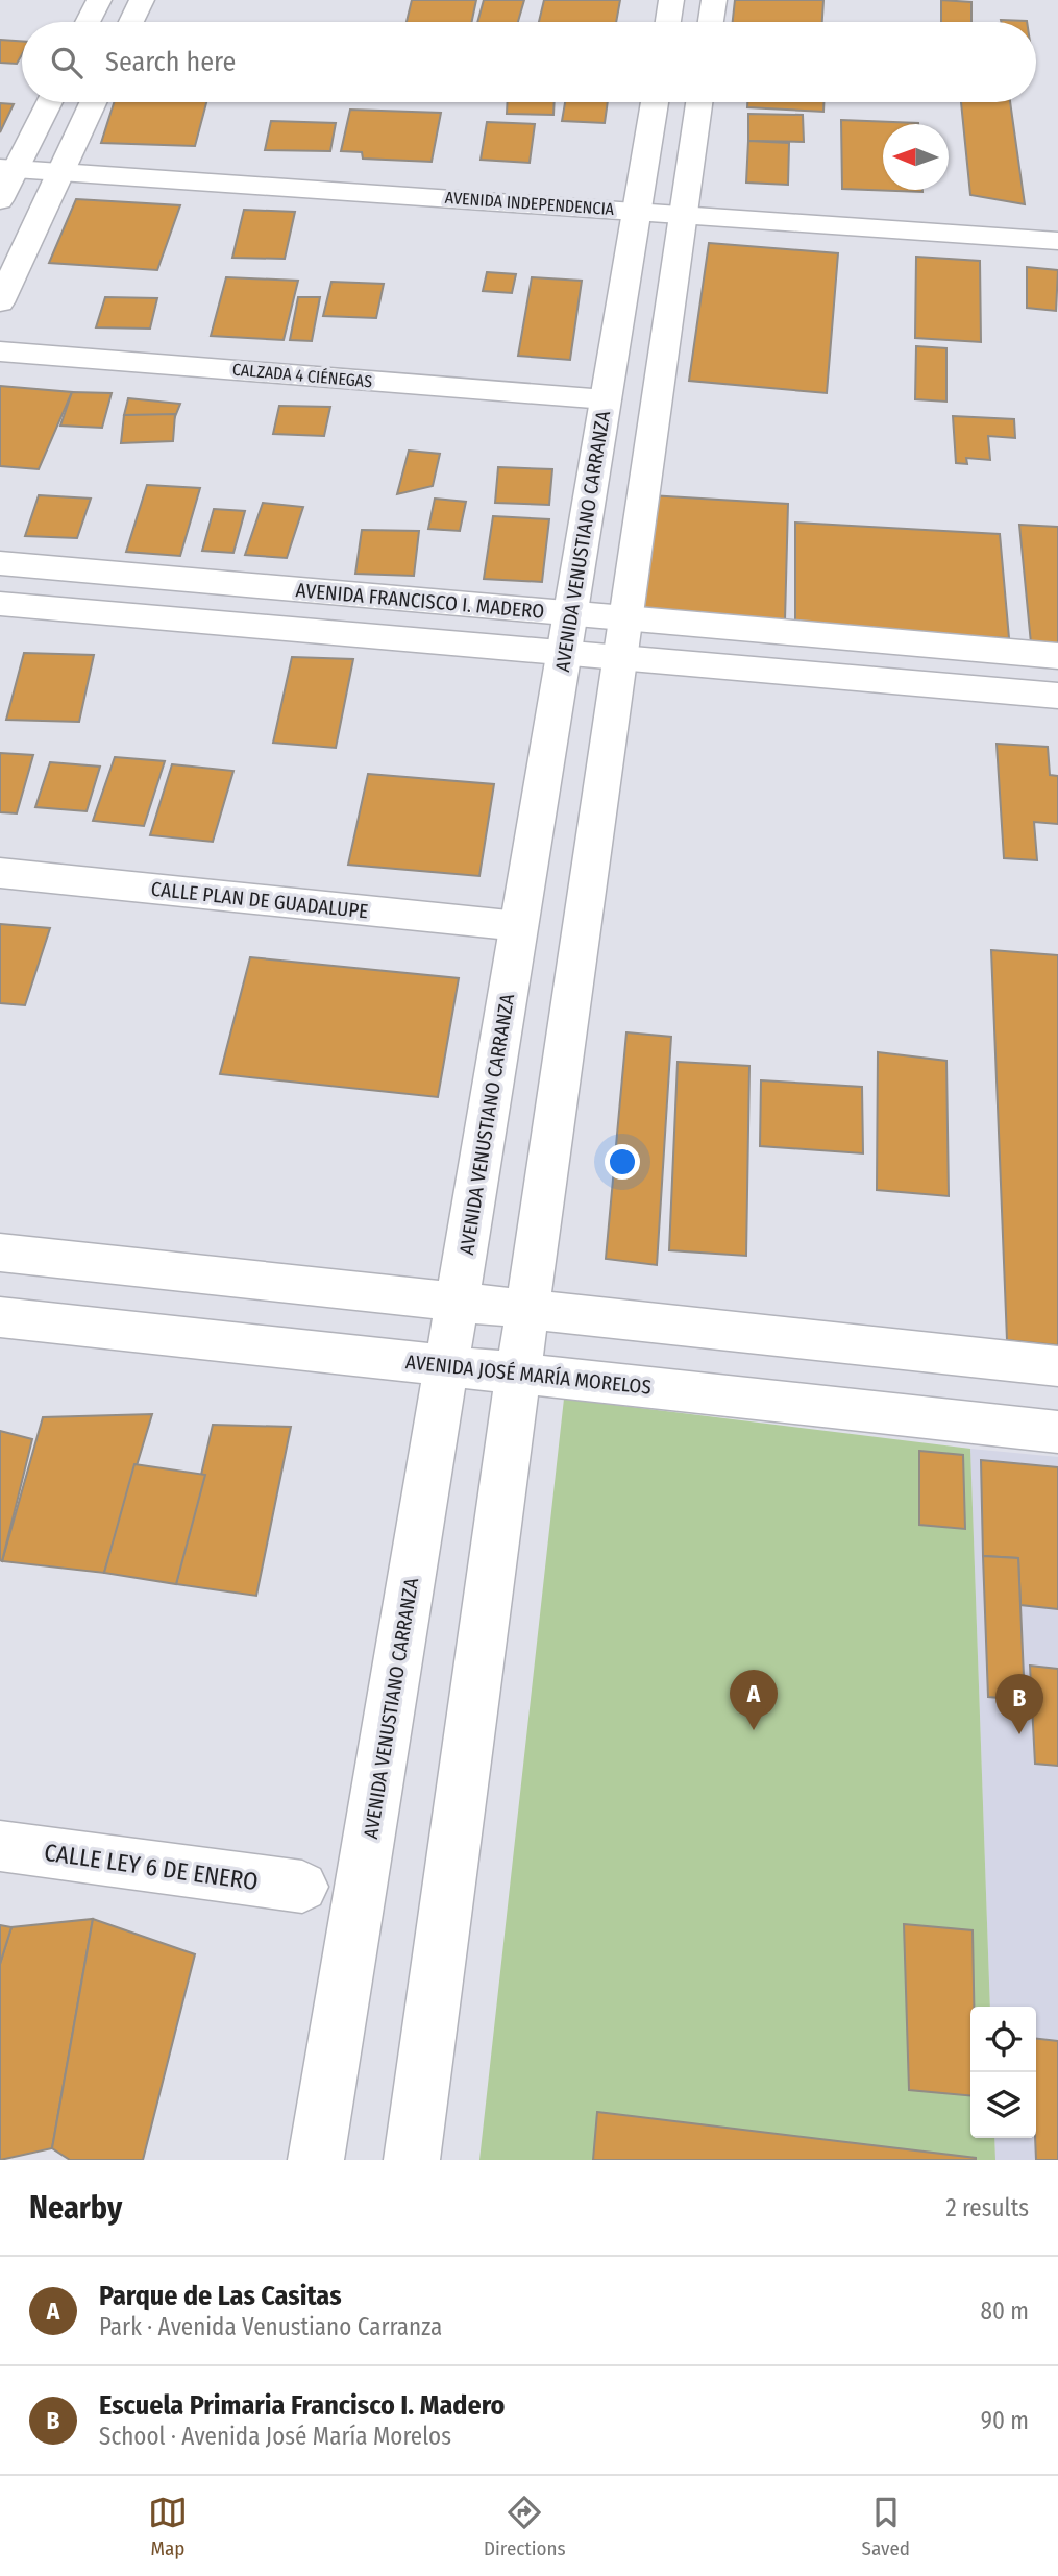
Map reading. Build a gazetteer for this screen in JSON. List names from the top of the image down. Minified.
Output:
{"streets":{"street":["AVENIDA INDEPENDENCIA","CALZADA 4 CIÉNEGAS","AVENIDA VENUSTIANO CARRANZA","AVENIDA FRANCISCO I. MADERO","CALLE PLAN DE GUADALUPE","AVENIDA JOSÉ MARÍA MORELOS","CALLE LEY 6 DE ENERO"]},"crossings":[["AVENIDA INDEPENDENCIA","AVENIDA VENUSTIANO CARRANZA"],["CALZADA 4 CIÉNEGAS","AVENIDA VENUSTIANO CARRANZA"],["AVENIDA VENUSTIANO CARRANZA","AVENIDA FRANCISCO I. MADERO"],["AVENIDA VENUSTIANO CARRANZA","CALLE PLAN DE GUADALUPE"],["AVENIDA VENUSTIANO CARRANZA","AVENIDA JOSÉ MARÍA MORELOS"]],"north":"left","page":{"search":"Search here","pins":["A","B"],"heading":["Nearby","2 results"],"list":[{"mark":"A","name":"Parque de Las Casitas","note":"Park · Avenida Venustiano Carranza","value":"80 m"},{"mark":"B","name":"Escuela Primaria Francisco I. Madero","note":"School · Avenida José María Morelos","value":"90 m"}],"nav":["Map","Directions","Saved"]}}
